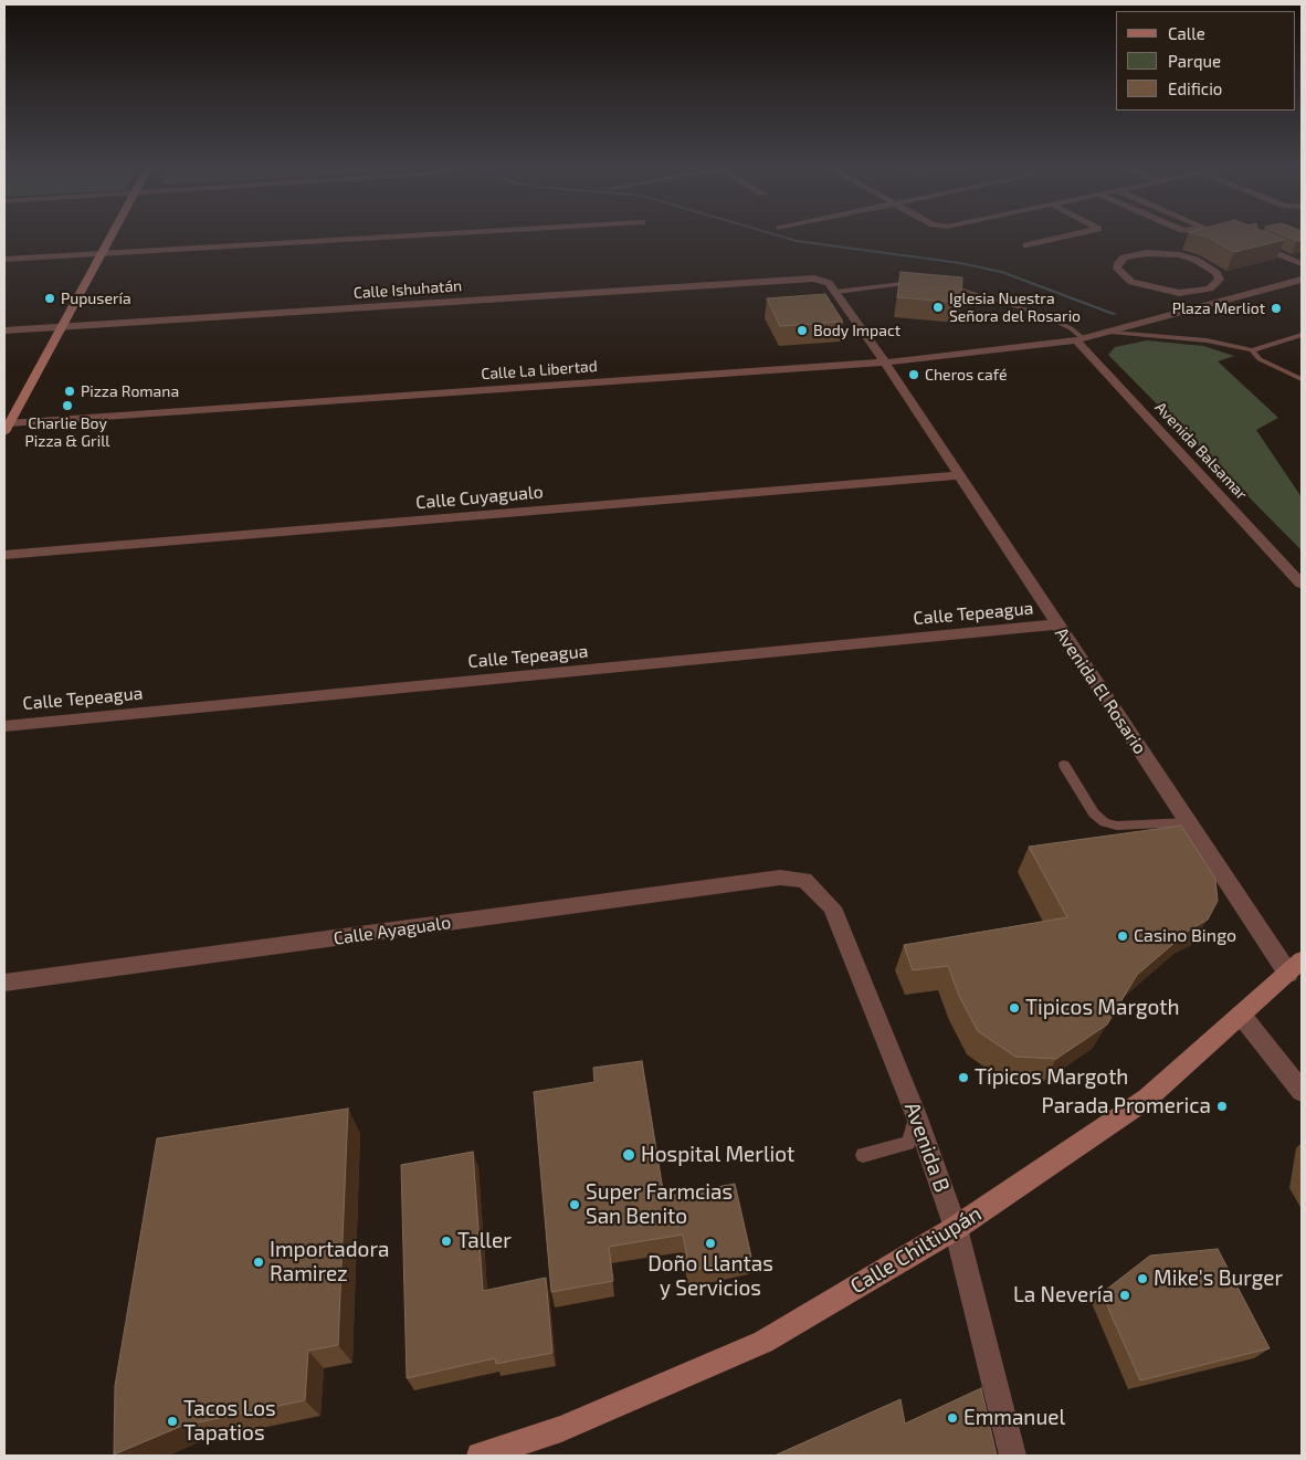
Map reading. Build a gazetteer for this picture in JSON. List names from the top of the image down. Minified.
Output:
{"streets":{"street":["Calle Ishuhatán","Calle La Libertad","Avenida Balsamar","Calle Cuyagualo","Calle Tepeagua","Avenida El Rosario","Calle Ayagualo","Avenida B","Calle Chiltiupán"]},"crossings":[["Calle Ishuhatán","Avenida El Rosario"],["Calle La Libertad","Avenida Balsamar"],["Calle La Libertad","Avenida El Rosario"],["Calle Cuyagualo","Avenida El Rosario"],["Calle Tepeagua","Avenida El Rosario"],["Avenida El Rosario","Calle Chiltiupán"],["Calle Ayagualo","Avenida B"],["Avenida B","Calle Chiltiupán"]],"places":["Pupusería","Iglesia Nuestra Señora del Rosario","Plaza Merliot","Body Impact","Cheros café","Pizza Romana","Charlie Boy Pizza & Grill","Casino Bingo","Tipicos Margoth","Típicos Margoth","Parada Promerica","Hospital Merliot","Super Farmcias San Benito","Taller","Doño Llantas y Servicios","Importadora Ramirez","Mike's Burger","La Nevería","Emmanuel","Tacos Los Tapatios"],"legend":["Calle","Parque","Edificio"]}
